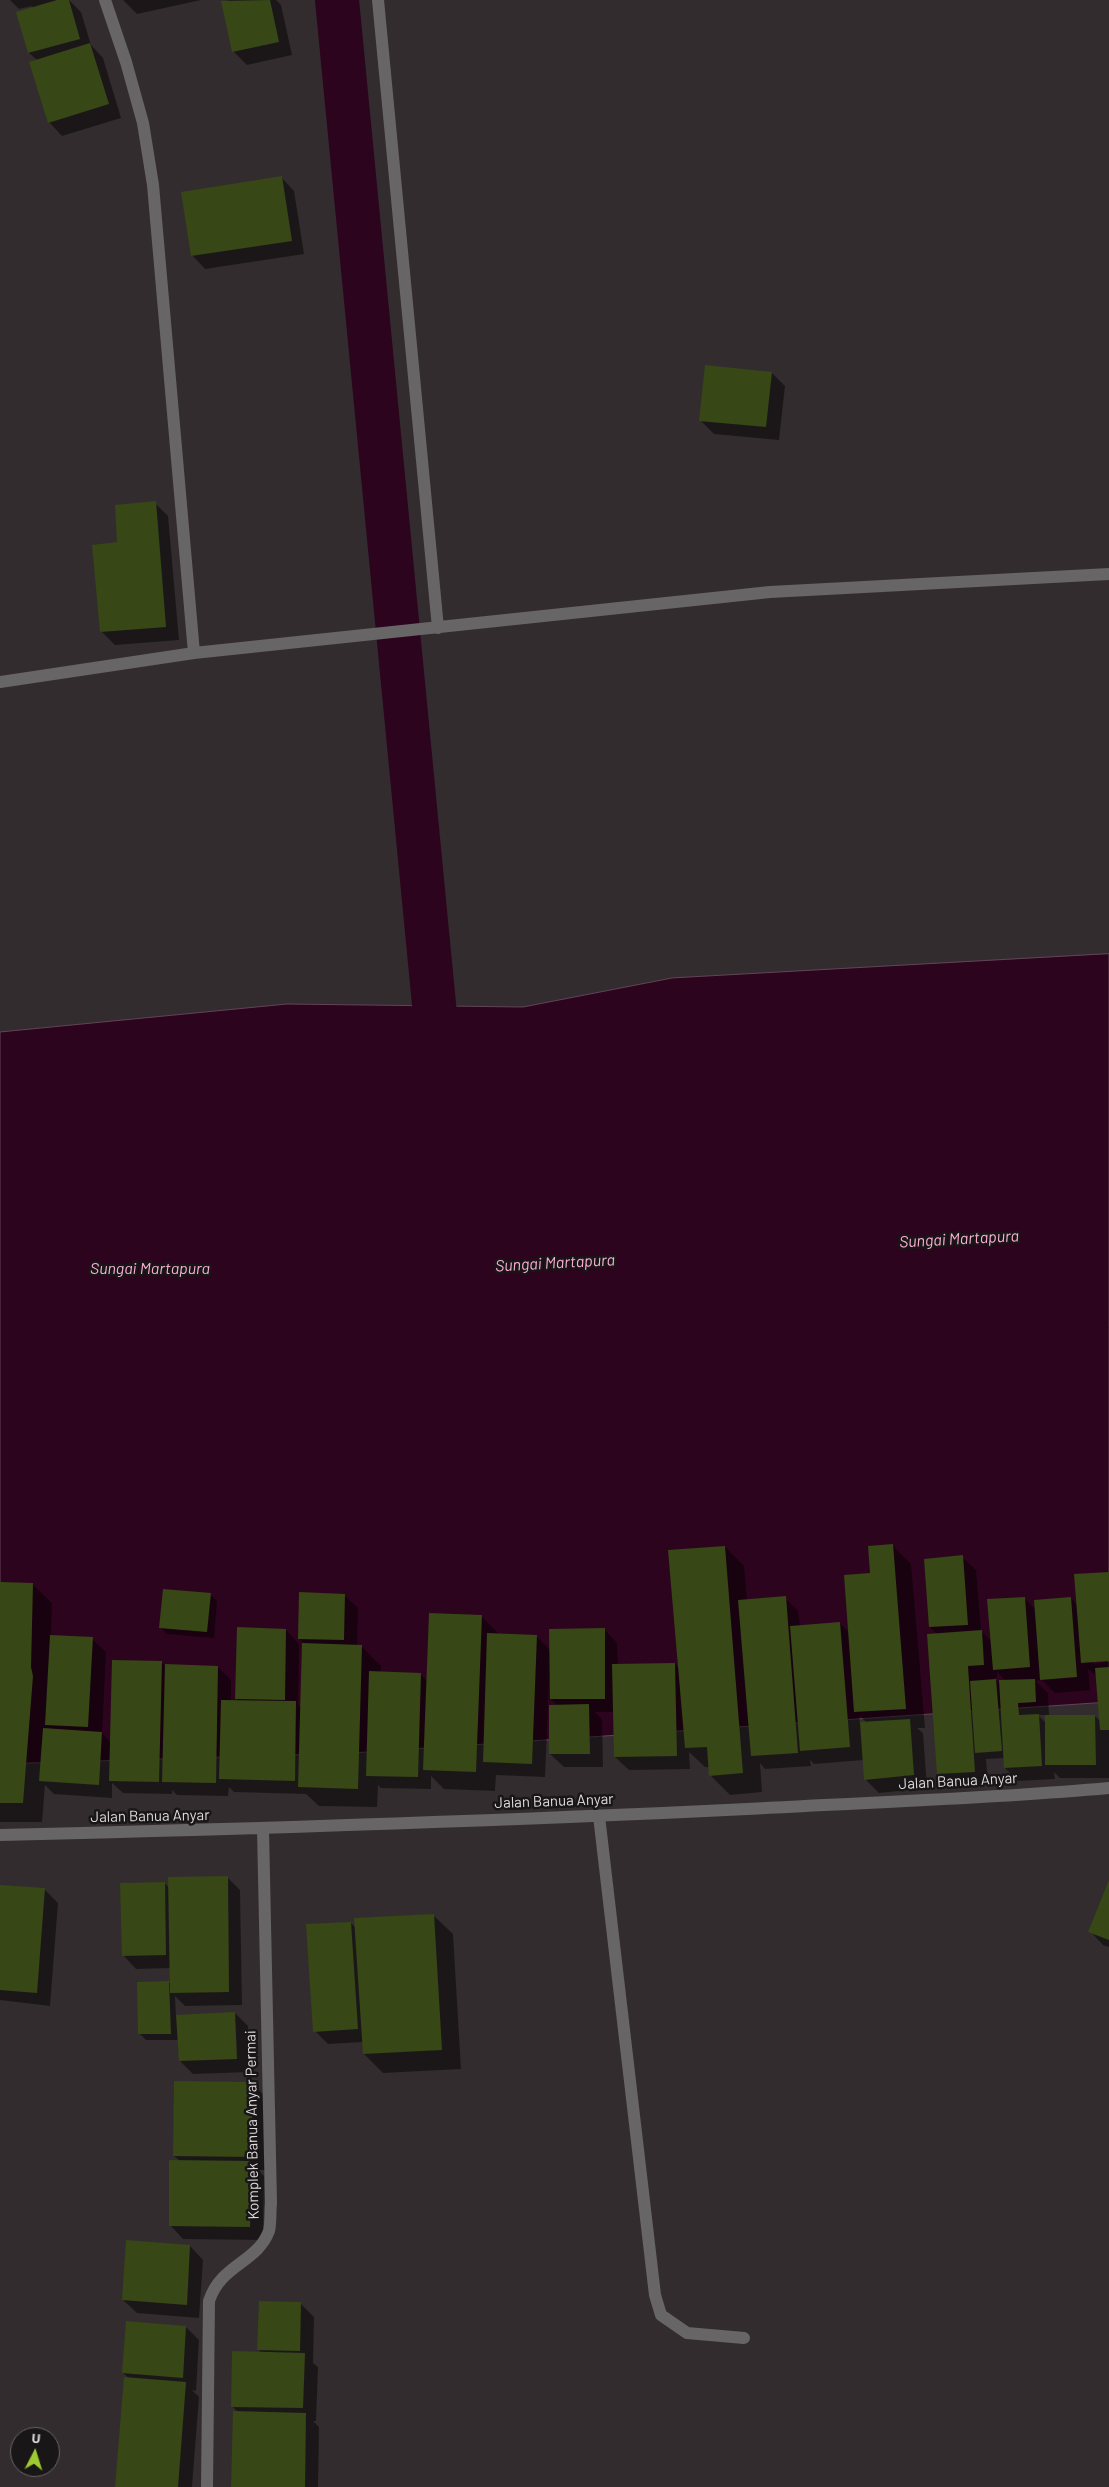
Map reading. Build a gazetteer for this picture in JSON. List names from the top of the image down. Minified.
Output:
{"streets":{"street":["Jalan Banua Anyar","Komplek Banua Anyar Permai"]},"crossings":[["Jalan Banua Anyar","Komplek Banua Anyar Permai"]],"water":["Sungai Martapura"],"north":"top"}
